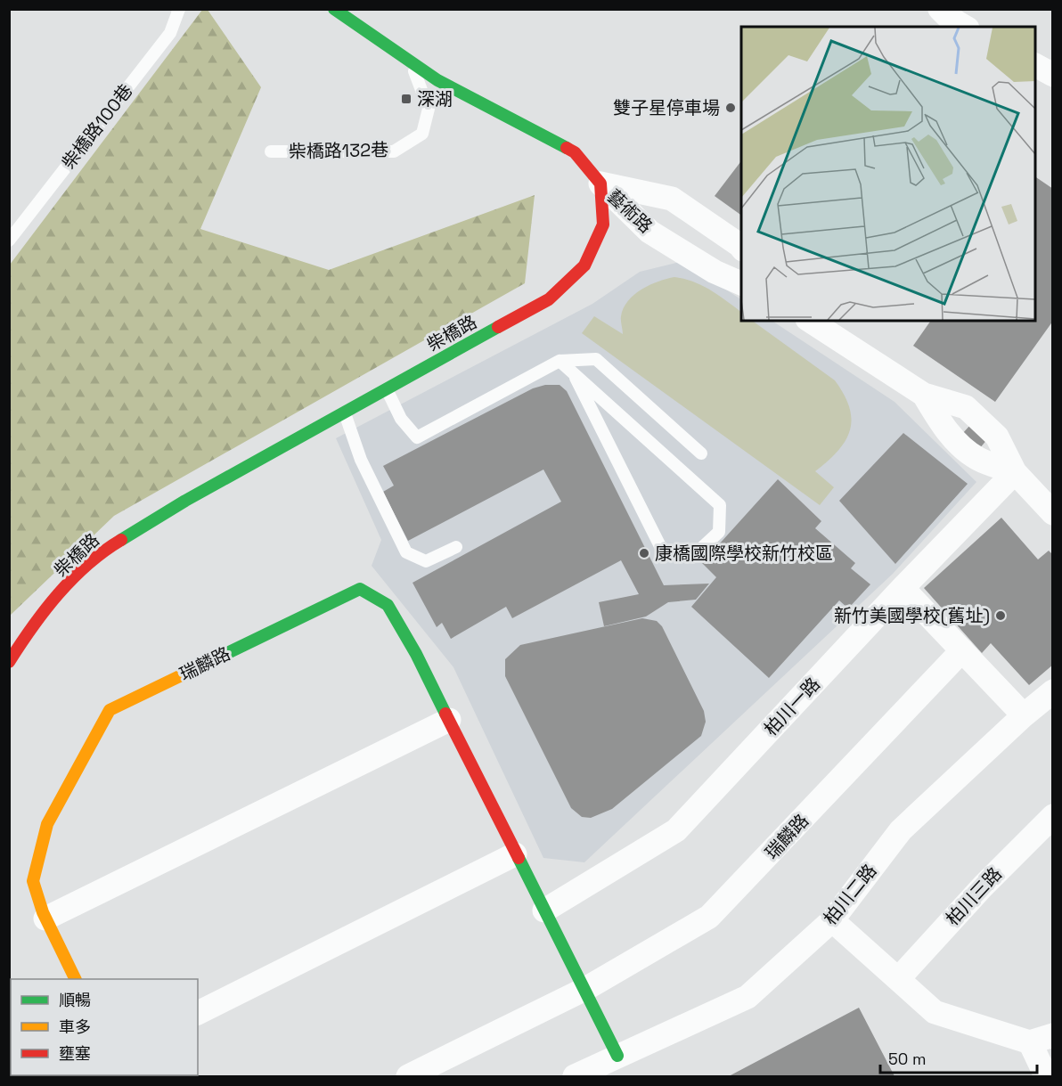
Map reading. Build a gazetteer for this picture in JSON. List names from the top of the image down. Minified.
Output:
{"streets":{"street":["藝術路","柴橋路","瑞麟路","柏川一路","柏川二路","柏川三路"],"lane":["柴橋路100巷","柴橋路132巷"]},"crossings":[["藝術路","柴橋路"],["瑞麟路","柏川一路"],["瑞麟路","柏川二路"]],"places":{"transit":["深湖"],"other":["雙子星停車場","康橋國際學校新竹校區","新竹美國學校(舊址)"]},"legend":["順暢","車多","壅塞"],"scale_bar":"50 m"}
